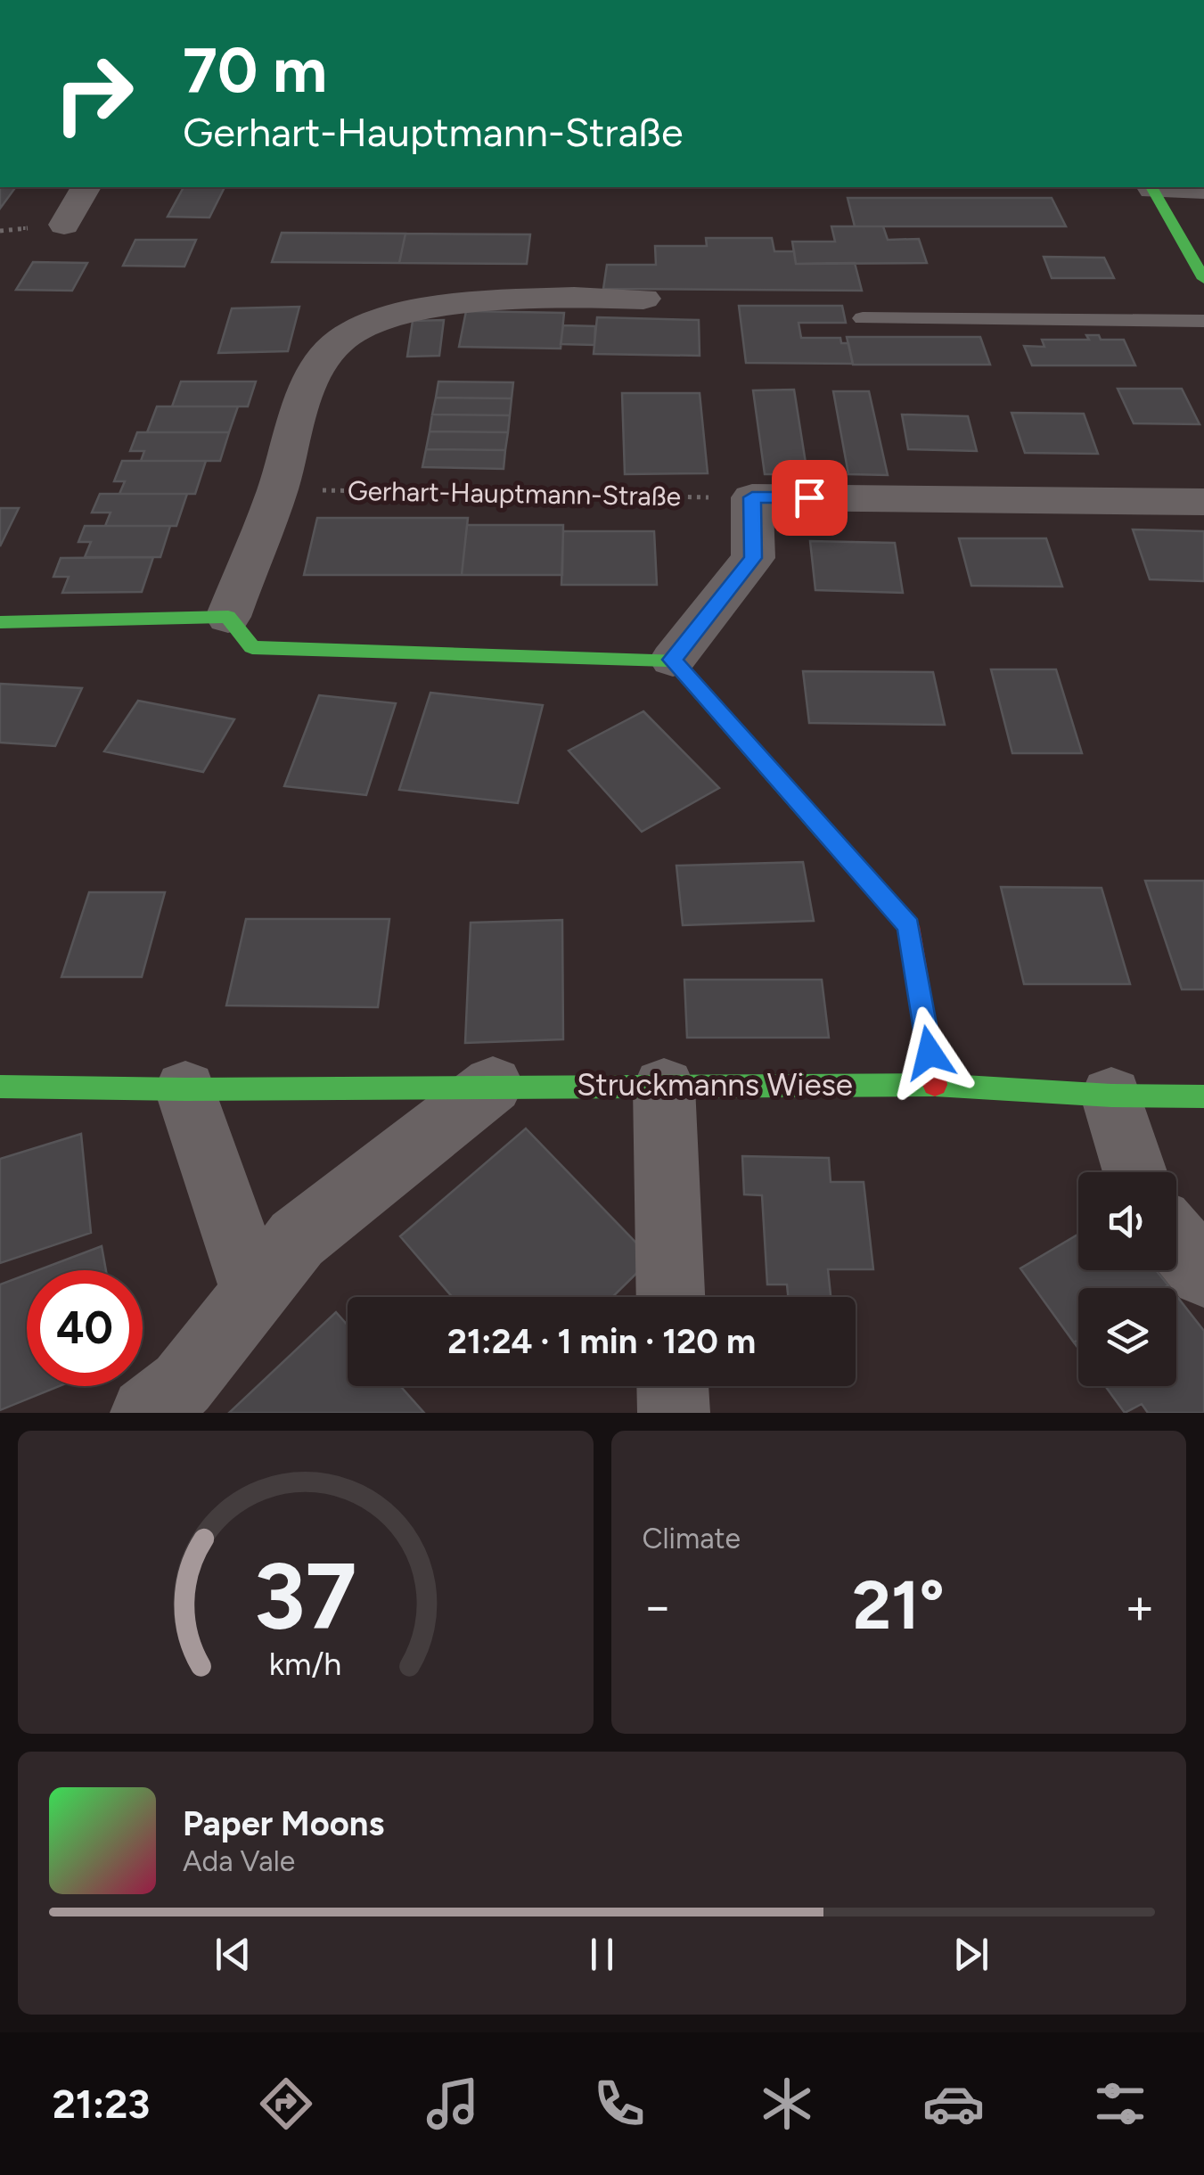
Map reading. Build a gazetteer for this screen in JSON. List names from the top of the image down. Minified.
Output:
{"streets":{"street":["Struckmanns Wiese"],"path":["Gerhart-Hauptmann-Straße"]},"page":{"turn":["70 m","Gerhart-Hauptmann-Straße"],"limit":"40","trip":"21:24 · 1 min · 120 m","tile":"Climate","heat":["−","21°","+"],"song":["Paper Moons","Ada Vale"],"tabs":"21:23","gauge":["37","km/h"]}}
